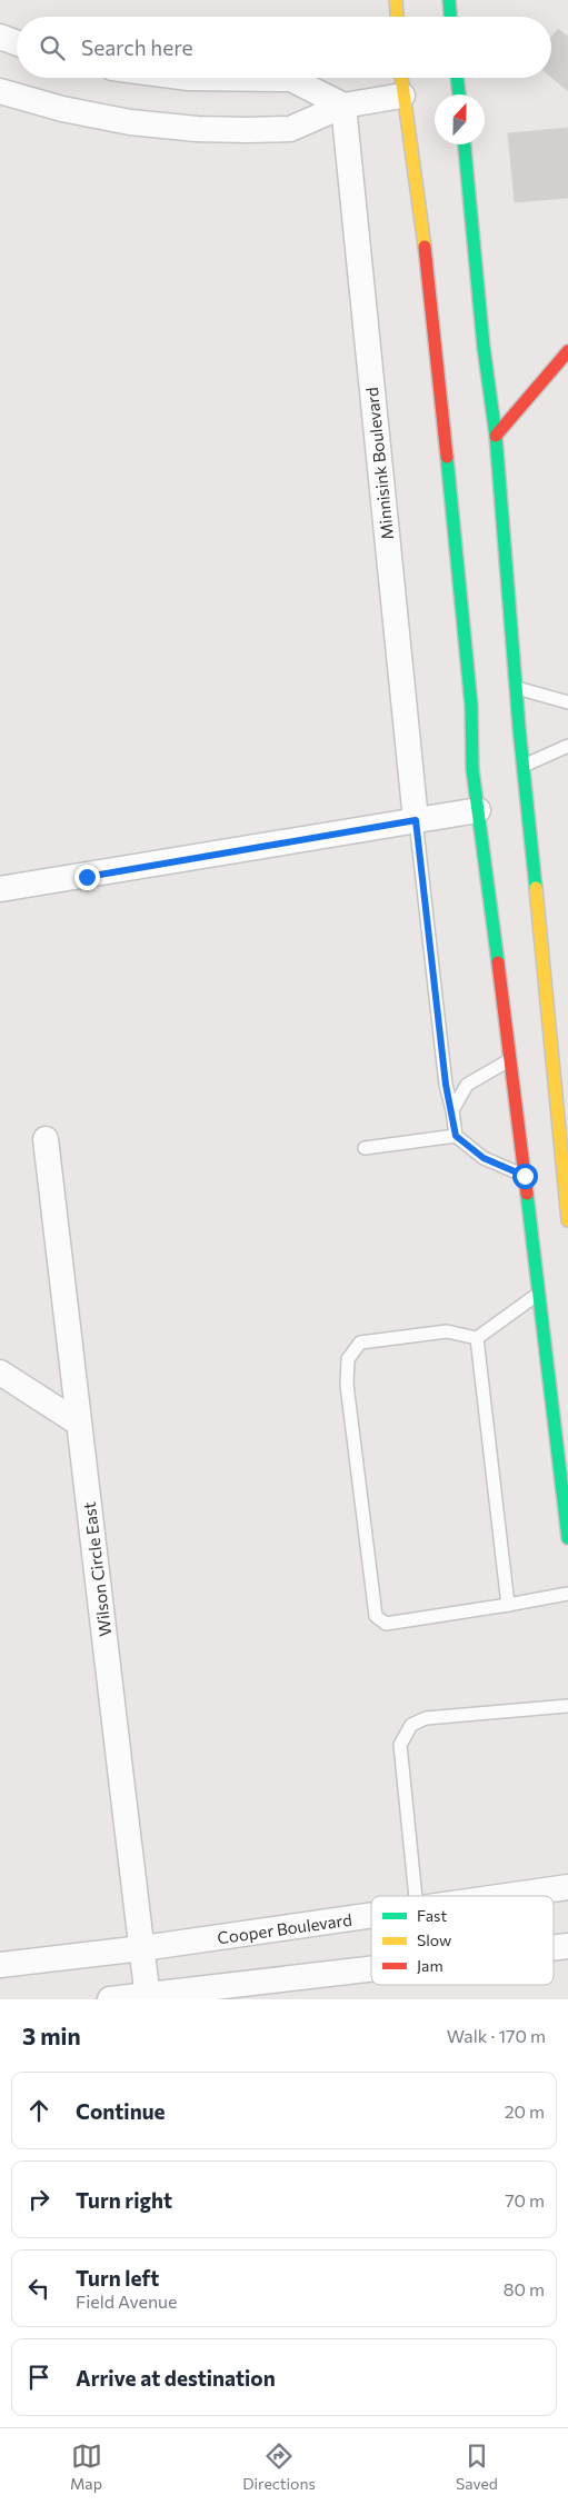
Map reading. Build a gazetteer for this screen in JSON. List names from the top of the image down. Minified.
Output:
{"streets":{"street":["Minnisink Boulevard","Wilson Circle East","Cooper Boulevard"]},"crossings":[["Wilson Circle East","Cooper Boulevard"]],"legend":["Fast","Slow","Jam"],"north":"top","page":{"search":"Search here","heading":["3 min","Walk · 170 m"],"list":[["Continue","20 m"],["Turn right","70 m"],["Turn left","Field Avenue","80 m"],"Arrive at destination"],"nav":["Map","Directions","Saved"]}}
